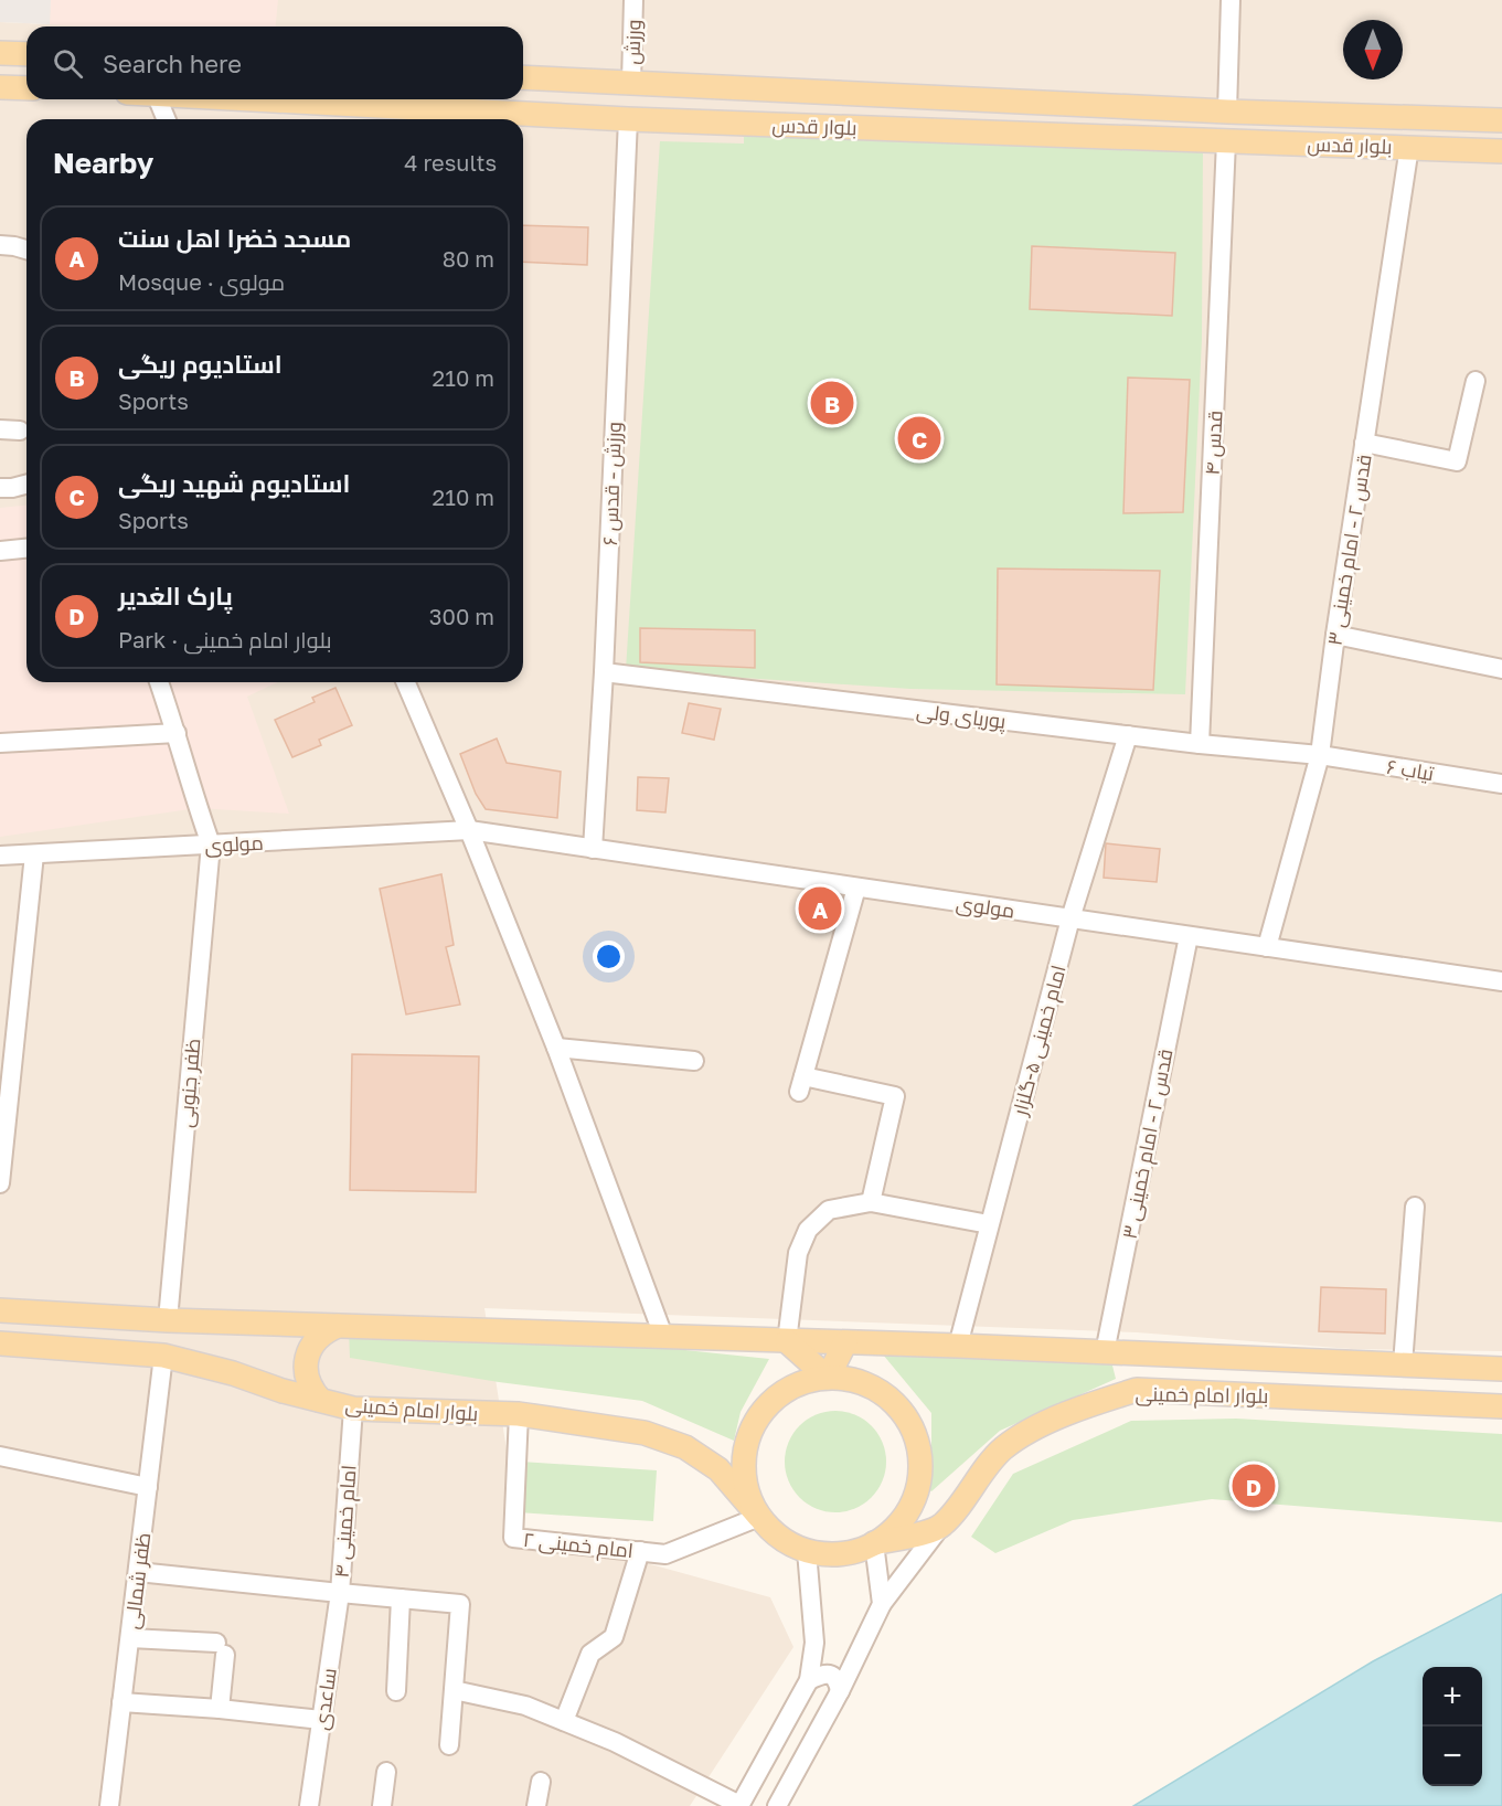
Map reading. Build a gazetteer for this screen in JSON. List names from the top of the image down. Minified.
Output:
{"streets":{"main road":["بلوار قدس","بلوار امام خمینی"],"street":["ورزش","قدس ۴","ورزش - قدس ۶","قدس ۲ - امام خمینی ۳","پوریای ولی","تیاب ۶","مولوی","امام خمینی ۵-گلزار","ظفر جنوبی","امام خمینی ۴","امام خمینی ۲","ظفر شمالی","ساعدی"]},"crossings":[["ورزش","بلوار قدس"],["بلوار قدس","قدس ۴"],["بلوار قدس","ورزش - قدس ۶"],["بلوار قدس","قدس ۲ - امام خمینی ۳"],["قدس ۴","پوریای ولی"],["ورزش - قدس ۶","پوریای ولی"],["ورزش - قدس ۶","مولوی"],["قدس ۲ - امام خمینی ۳","پوریای ولی"],["قدس ۲ - امام خمینی ۳","تیاب ۶"],["قدس ۲ - امام خمینی ۳","مولوی"],["قدس ۲ - امام خمینی ۳","بلوار امام خمینی"],["پوریای ولی","تیاب ۶"],["پوریای ولی","امام خمینی ۵-گلزار"],["مولوی","امام خمینی ۵-گلزار"],["مولوی","ظفر جنوبی"],["امام خمینی ۵-گلزار","بلوار امام خمینی"],["ظفر جنوبی","بلوار امام خمینی"],["بلوار امام خمینی","امام خمینی ۴"],["بلوار امام خمینی","امام خمینی ۲"],["بلوار امام خمینی","ظفر شمالی"],["امام خمینی ۴","ساعدی"]],"north":"bottom","page":{"search":"Search here","heading":["Nearby","4 results"],"list":[{"mark":"A","name":"مسجد خضرا اهل سنت","note":"Mosque · مولوی","value":"80 m"},{"mark":"B","name":"استادیوم ریگی","note":"Sports","value":"210 m"},{"mark":"C","name":"استادیوم شهید ریگی","note":"Sports","value":"210 m"},{"mark":"D","name":"پارک الغدیر","note":"Park · بلوار امام خمینی","value":"300 m"}],"pins":["B","C","A","D"],"map_buttons":["+","−"]}}
